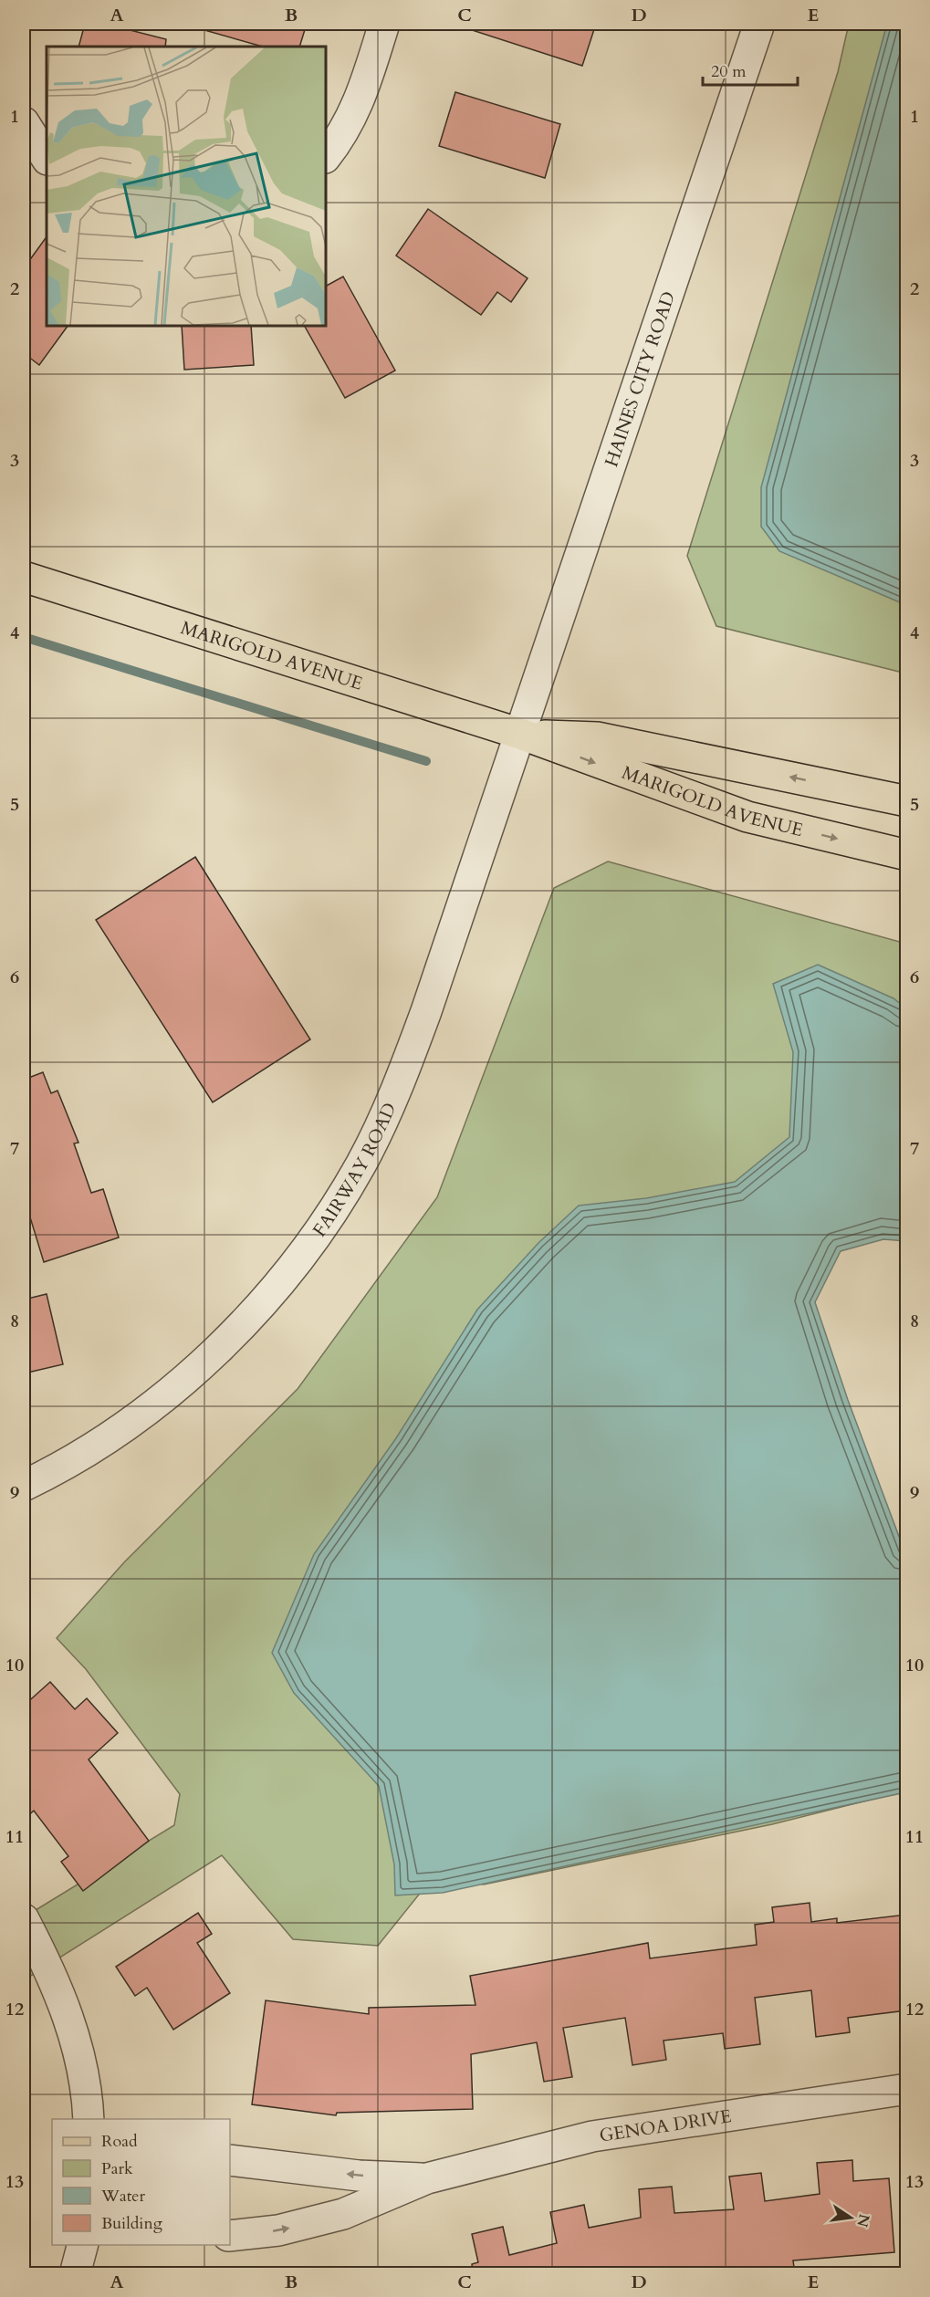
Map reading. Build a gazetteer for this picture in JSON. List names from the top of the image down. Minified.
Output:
{"streets":{"main road":["MARIGOLD AVENUE"],"street":["HAINES CITY ROAD","FAIRWAY ROAD","GENOA DRIVE"]},"crossings":[["HAINES CITY ROAD","MARIGOLD AVENUE"],["HAINES CITY ROAD","FAIRWAY ROAD"],["MARIGOLD AVENUE","FAIRWAY ROAD"]],"legend":["Road","Park","Water","Building"],"scale_bar":"20 m","north":"right","grid":{"columns":["A","B","C","D","E"],"rows":["1","2","3","4","5","6","7","8","9","10","11","12","13"]}}
